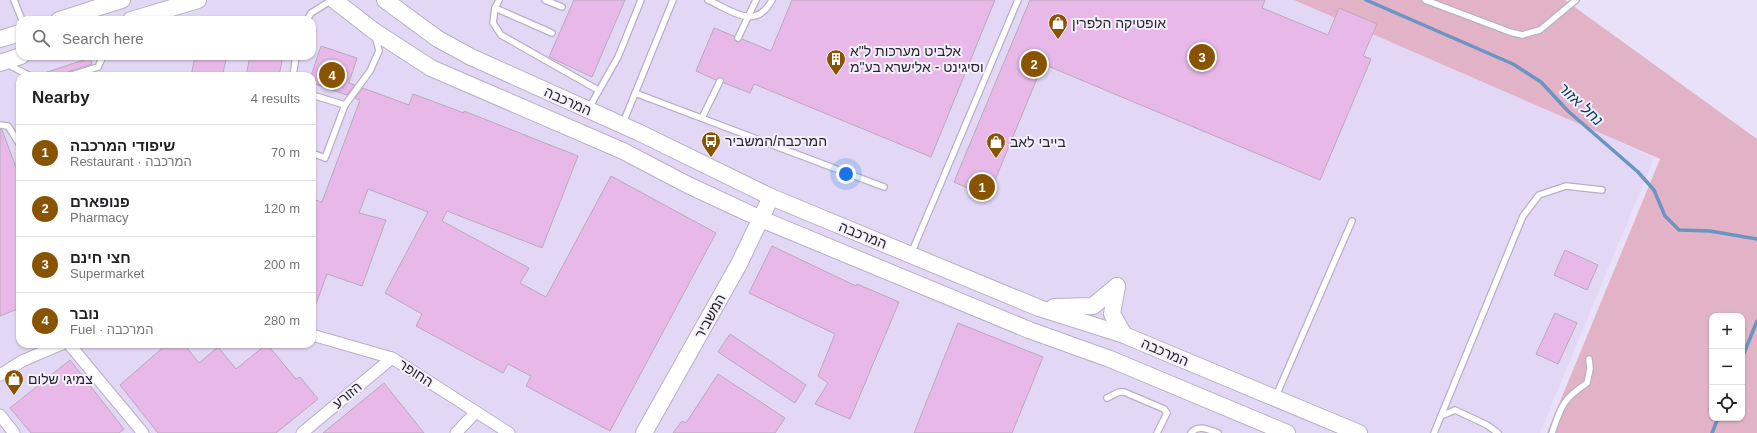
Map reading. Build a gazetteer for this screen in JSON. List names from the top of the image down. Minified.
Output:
{"streets":{"street":["המרכבה","המשביר","החופר","הזורע"]},"crossings":[["המרכבה","המשביר"],["החופר","הזורע"]],"water":["נחל אזור"],"places":{"shop":["אופטיקה הלפרין","בייבי לאב","צמיגי שלום"],"building":["אלביט מערכות ל\"א וסיגינט - אלישרא בע\"מ"],"bus stop":["המרכבה/המשביר"]},"page":{"search":"Search here","pins":["3","2","4","1"],"heading":["Nearby","4 results"],"list":[{"mark":"1","name":"שיפודי המרכבה","note":"Restaurant · המרכבה","value":"70 m"},{"mark":"2","name":"פנופארם","note":"Pharmacy","value":"120 m"},{"mark":"3","name":"חצי חינם","note":"Supermarket","value":"200 m"},{"mark":"4","name":"נובר","note":"Fuel · המרכבה","value":"280 m"}],"map_buttons":["+","−"]}}
